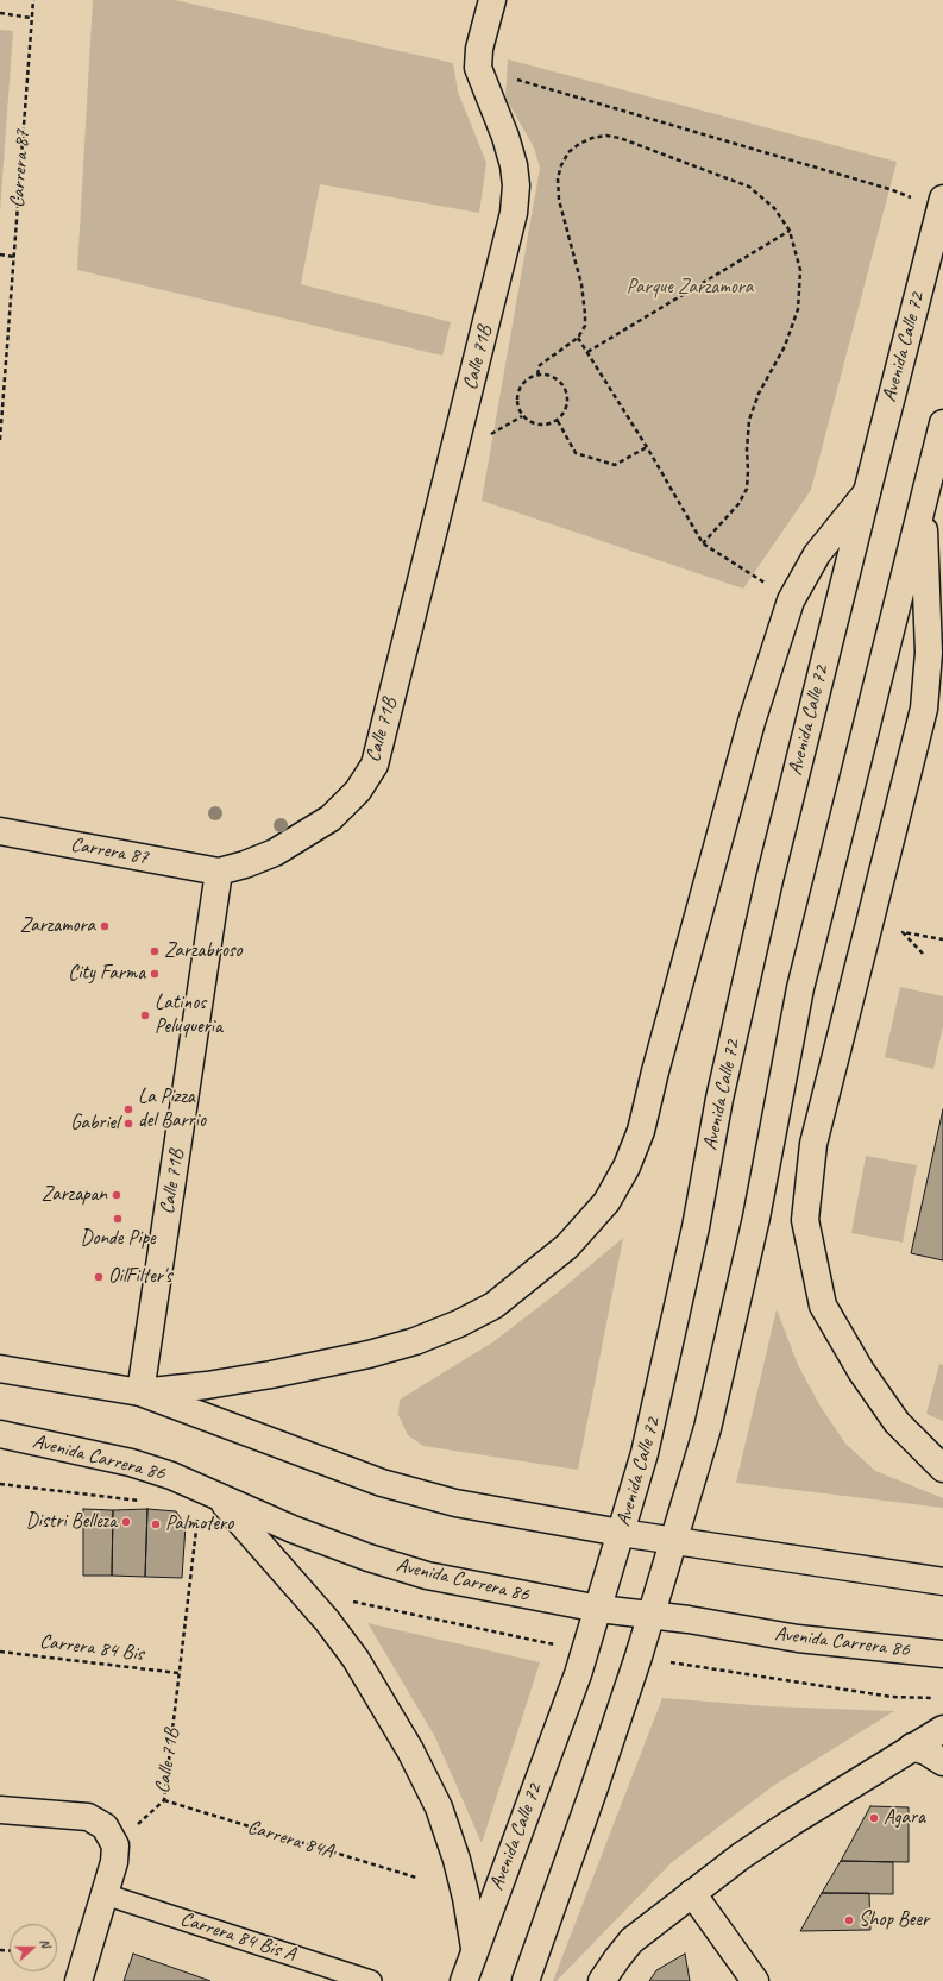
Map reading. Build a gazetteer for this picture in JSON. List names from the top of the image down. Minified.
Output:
{"streets":{"main road":["Carrera 87","Avenida Calle 72","Calle 71B","Avenida Carrera 86"],"lane":["Carrera 84 Bis A"],"path":["Carrera 84 Bis","Carrera 84A"]},"crossings":[["Carrera 87","Calle 71B"],["Avenida Calle 72","Avenida Carrera 86"],["Calle 71B","Carrera 84 Bis"],["Calle 71B","Carrera 84A"]],"parks":["Parque Zarzamora"],"places":["Zarzamora","Zarzabroso","City Farma","Latinos Peluqueria","La Pizza del Barrio","Gabriel","Zarzapan","Donde Pipe","OilFilter's","Distri Belleza","Palmotero","Agara","Shop Beer"],"north":"right"}
